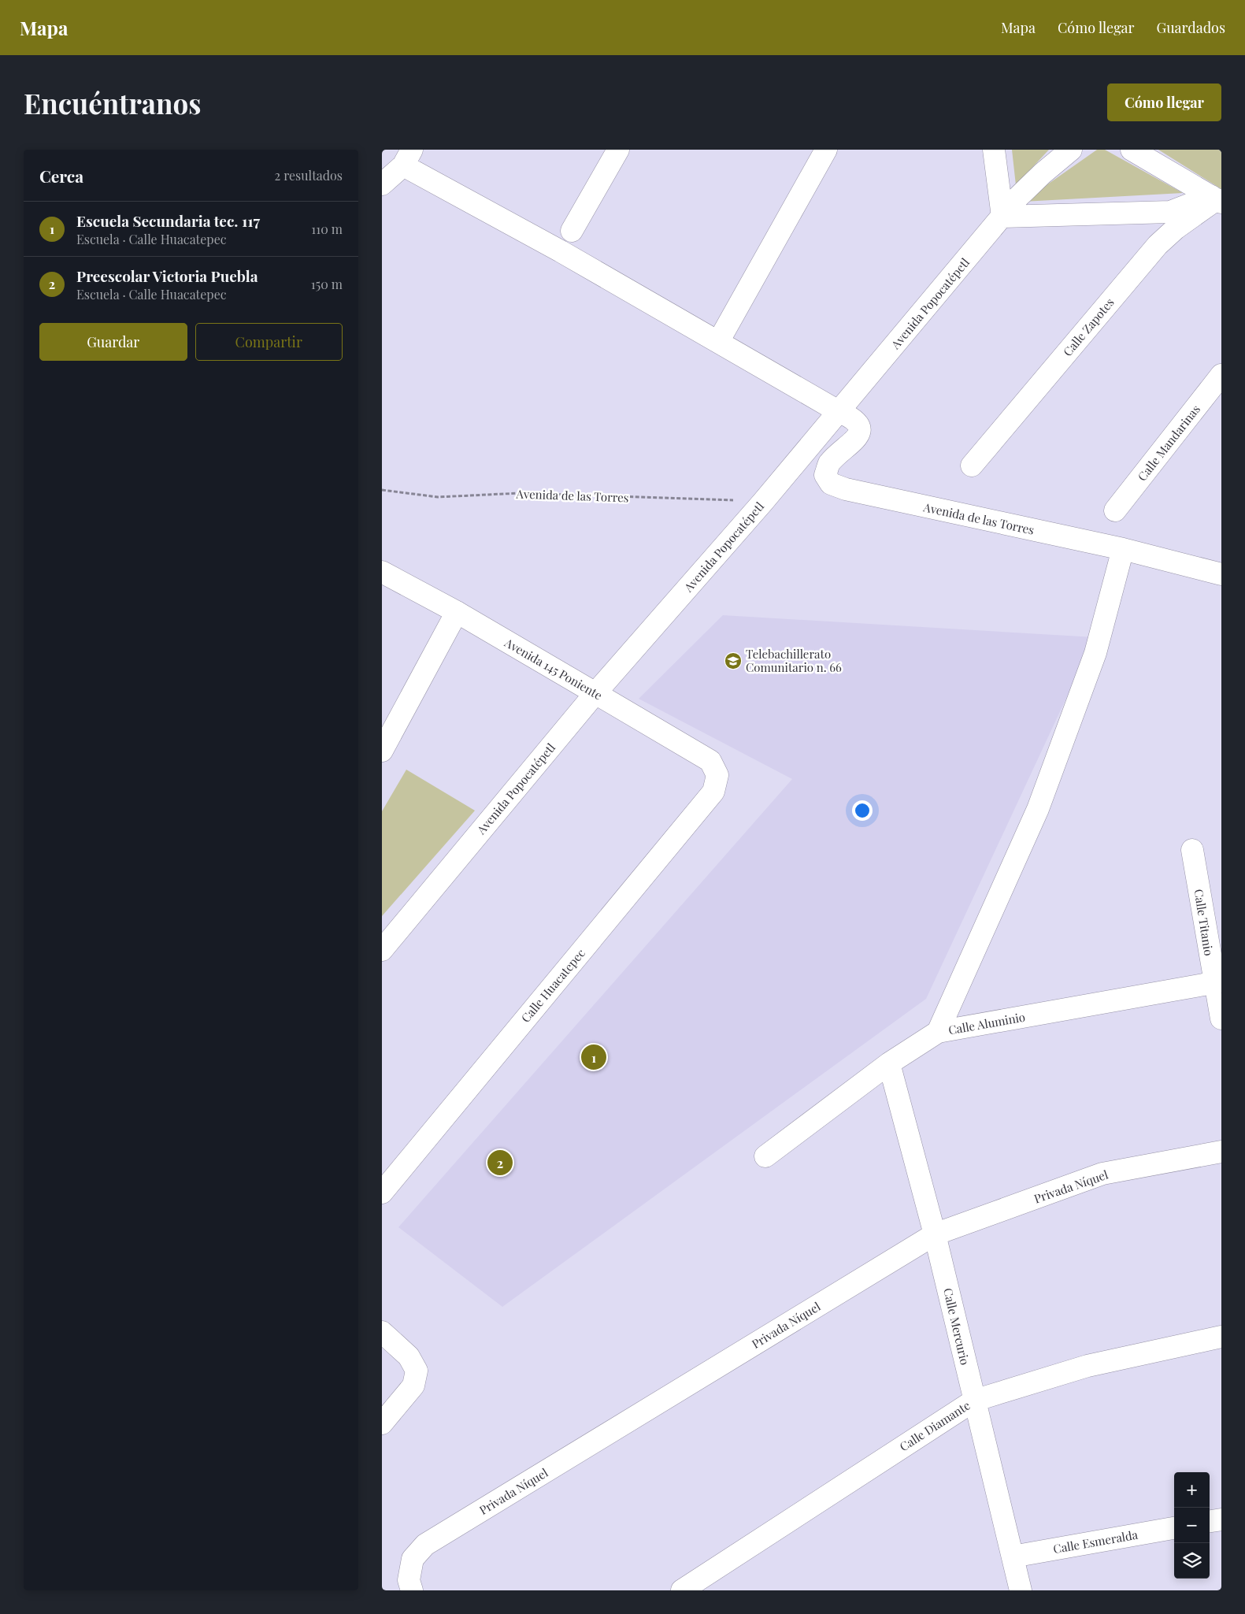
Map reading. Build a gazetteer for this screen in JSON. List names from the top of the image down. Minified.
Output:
{"streets":{"street":["Avenida Popocatépetl","Calle Zapotes","Calle Mandarinas","Avenida de las Torres","Avenida 145 Poniente","Calle Titanio","Calle Huacatepec","Calle Aluminio","Privada Níquel","Calle Mercurio","Calle Diamante","Calle Esmeralda"]},"crossings":[["Avenida Popocatépetl","Avenida de las Torres"],["Avenida Popocatépetl","Avenida 145 Poniente"],["Avenida 145 Poniente","Calle Huacatepec"],["Calle Titanio","Calle Aluminio"],["Calle Aluminio","Calle Mercurio"],["Privada Níquel","Calle Mercurio"],["Calle Mercurio","Calle Diamante"],["Calle Mercurio","Calle Esmeralda"]],"places":{"school or university":["Telebachillerato Comunitario n. 66"]},"page":{"header":"Mapa","nav":["Mapa","Cómo llegar","Guardados"],"buttons":["Cómo llegar",["Guardar","Compartir"]],"title":"Encuéntranos","heading":["Cerca","2 resultados"],"list":[{"mark":"1","name":"Escuela Secundaria tec. 117","note":"Escuela · Calle Huacatepec","value":"110 m"},{"mark":"2","name":"Preescolar Victoria Puebla","note":"Escuela · Calle Huacatepec","value":"150 m"}],"pins":["1","2"],"map_buttons":["+","−"]}}
